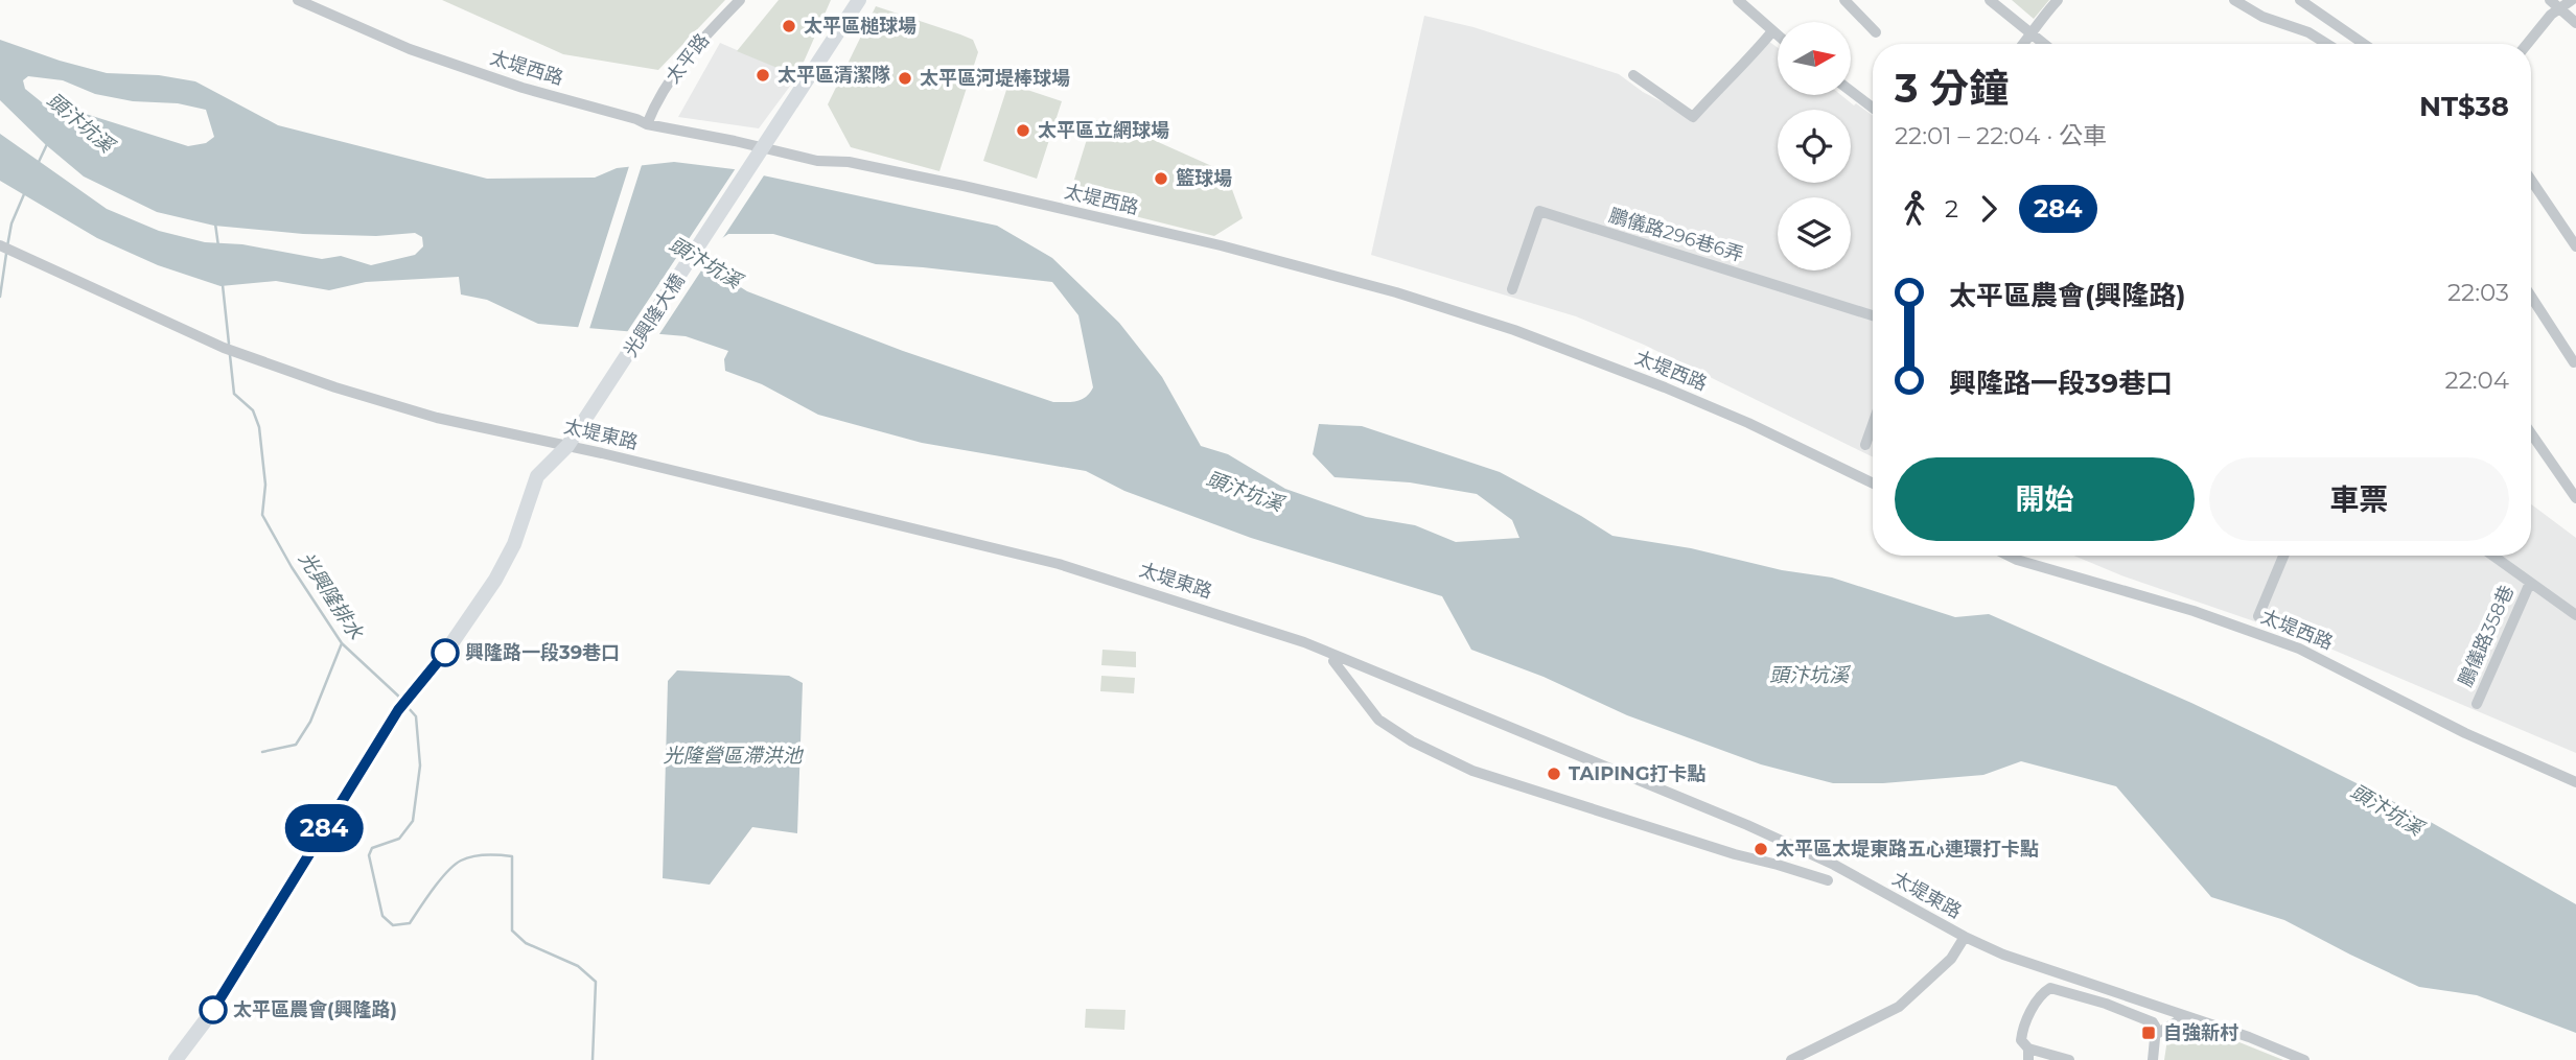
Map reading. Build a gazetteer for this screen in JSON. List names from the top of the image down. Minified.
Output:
{"streets":{"street":["太平路","太堤西路","鵬儀路296巷6弄","光興隆大橋","太堤東路","鵬儀路358巷"]},"crossings":[["太平路","太堤西路"],["太堤西路","光興隆大橋"],["光興隆大橋","太堤東路"]],"water":["頭汴坑溪","光興隆排水","光隆營區滯洪池"],"places":{"other":["太平區槌球場","太平區清潔隊","太平區河堤棒球場","太平區立網球場","籃球場","興隆路一段39巷口","TAIPING打卡點","太平區太堤東路五心連環打卡點","太平區農會(興隆路)"],"transit":["自強新村"]},"lines":["bus line 284"],"north":"right","page":{"on_map":"284","heading":["3 分鐘","22:01 – 22:04 · 公車","NT$38"],"legs":["2","284"],"list":[{"name":"太平區農會(興隆路)","value":"22:03"},{"name":"興隆路一段39巷口","value":"22:04"}],"buttons":["開始","車票"]}}
